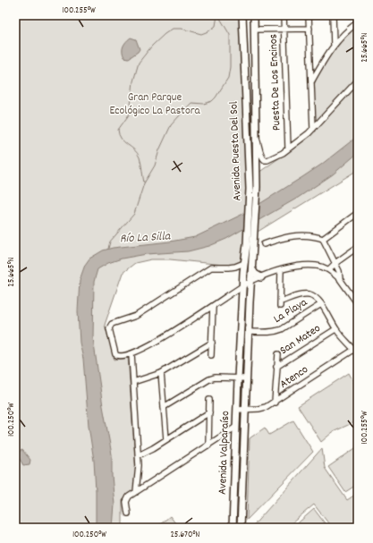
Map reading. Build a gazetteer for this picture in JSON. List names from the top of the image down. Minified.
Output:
{"streets":{"main road":["Avenida Puesta Del Sol","Avenida Valparaíso"],"street":["Puesta De Los Encinos","La Playa","San Mateo","Atenco"]},"crossings":[["Avenida Puesta Del Sol","La Playa"],["Avenida Puesta Del Sol","Avenida Valparaíso"],["La Playa","Avenida Valparaíso"],["Atenco","Avenida Valparaíso"]],"water":["Río La Silla"],"parks":["Gran Parque Ecológico La Pastora"],"coordinates":["100.255°W","25.665°N","100.250°W","25.670°N"]}
